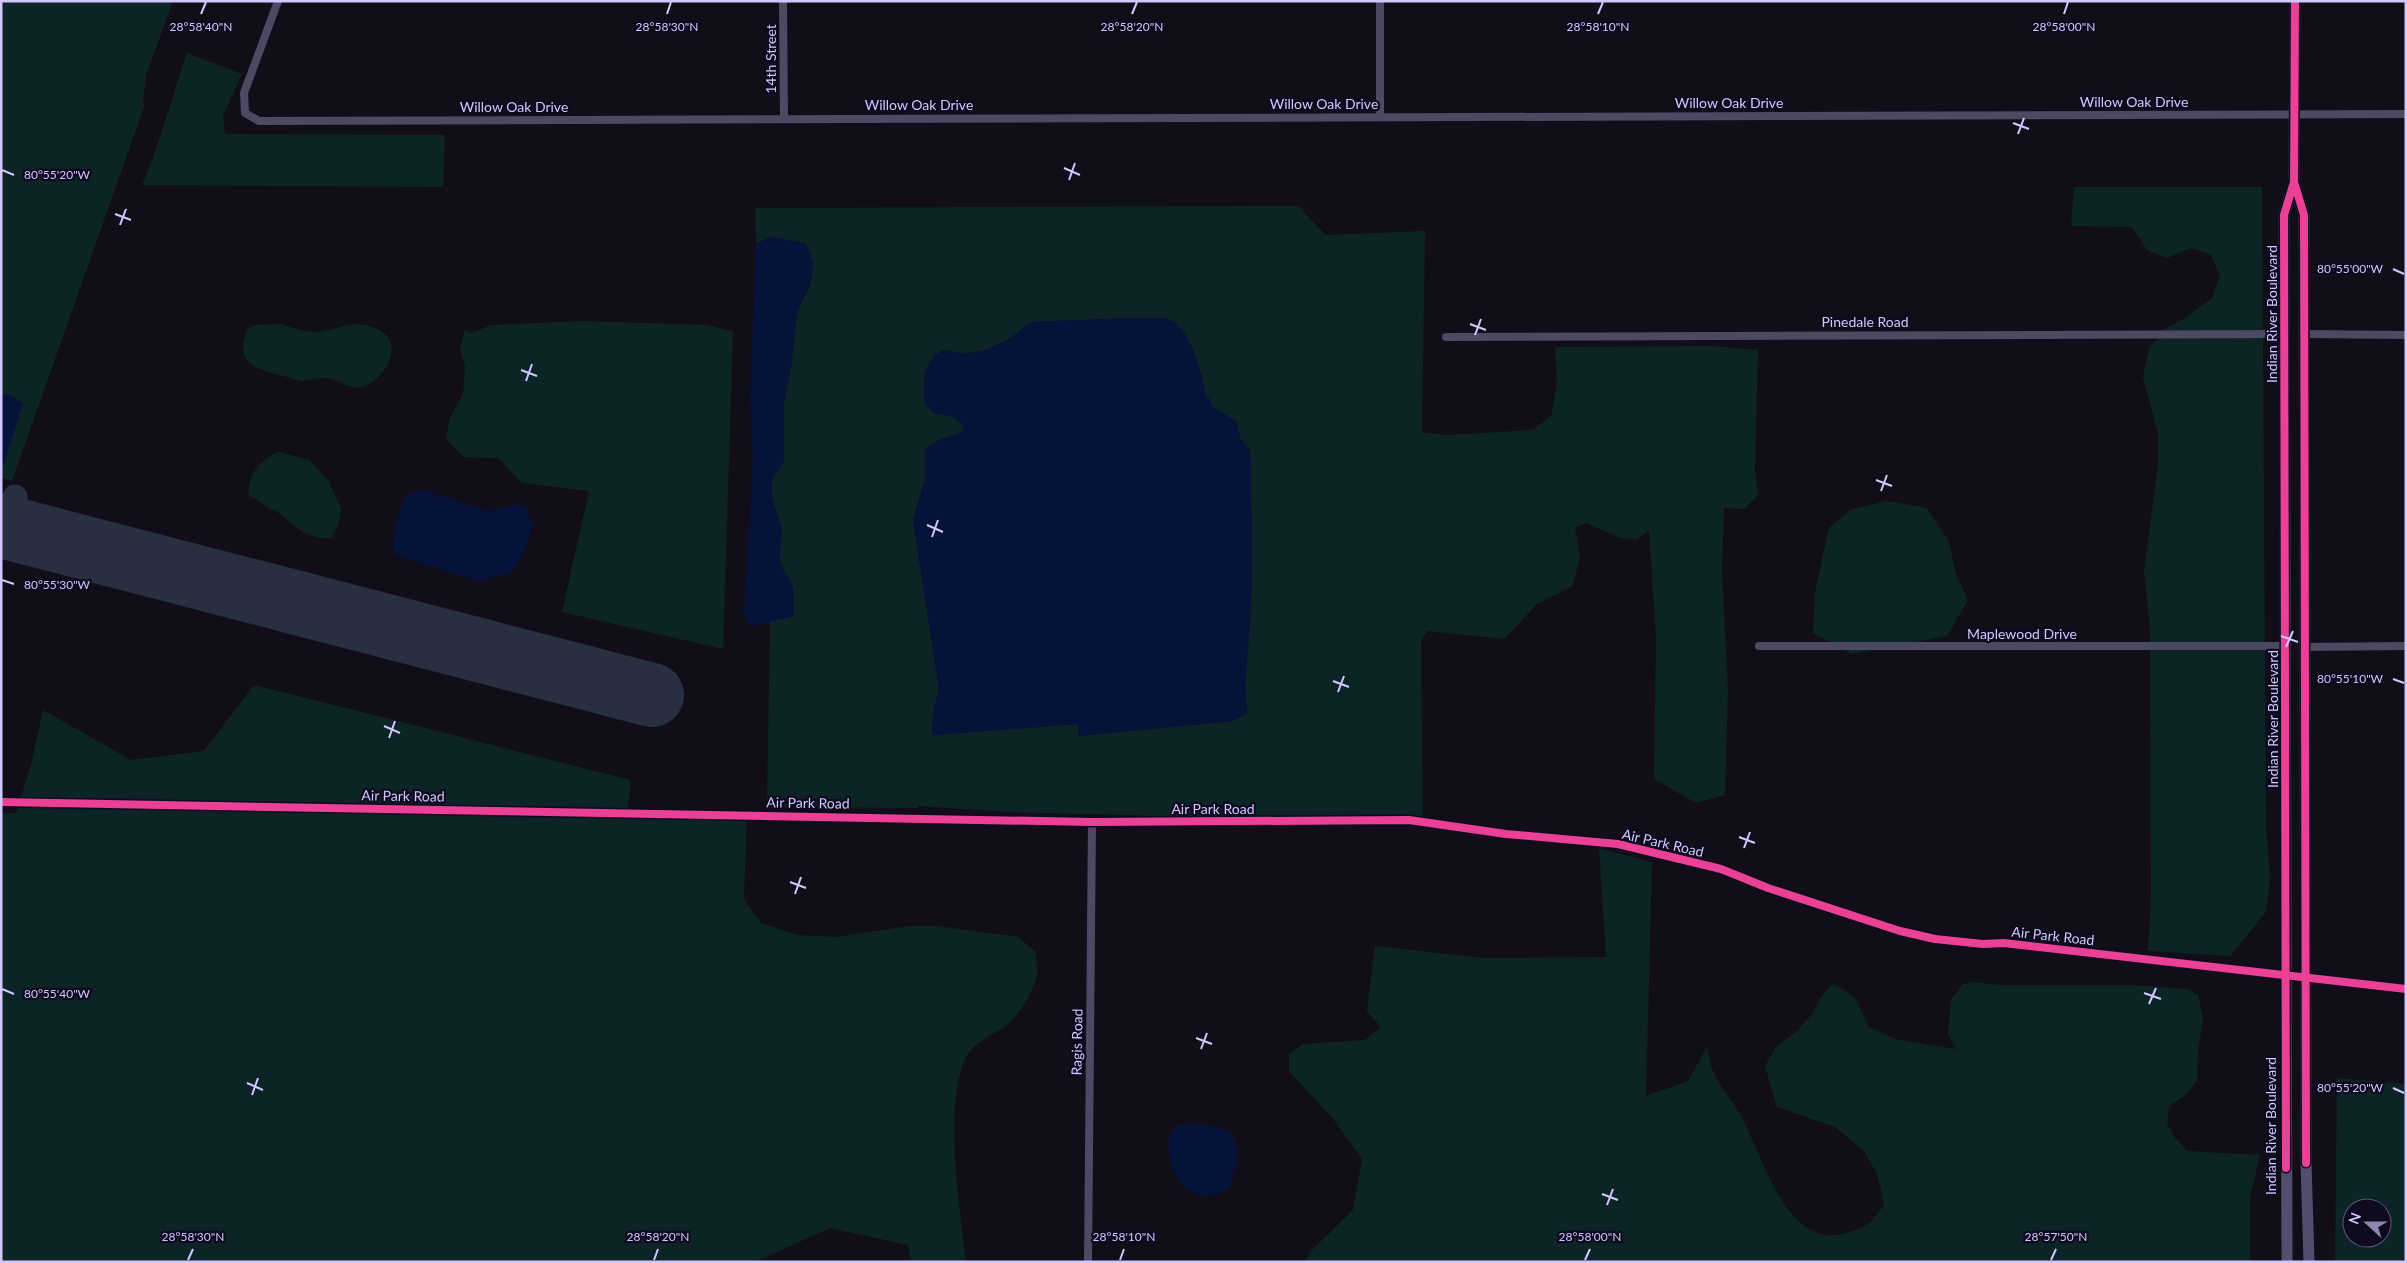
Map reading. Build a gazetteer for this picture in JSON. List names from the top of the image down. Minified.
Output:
{"streets":{"main road":["Indian River Boulevard"],"street":["14th Street","Willow Oak Drive","Pinedale Road","Maplewood Drive","Air Park Road","Ragis Road"]},"crossings":[["14th Street","Willow Oak Drive"],["Willow Oak Drive","Indian River Boulevard"],["Indian River Boulevard","Pinedale Road"],["Indian River Boulevard","Maplewood Drive"],["Indian River Boulevard","Air Park Road"],["Air Park Road","Ragis Road"]],"north":"left","coordinates":["28°58'30\"N","28°58'20\"N","28°58'10\"N","28°58'00\"N","28°58'40\"N","80°55'20\"W","80°55'00\"W","80°55'30\"W","80°55'10\"W","80°55'40\"W","28°57'50\"N"]}
